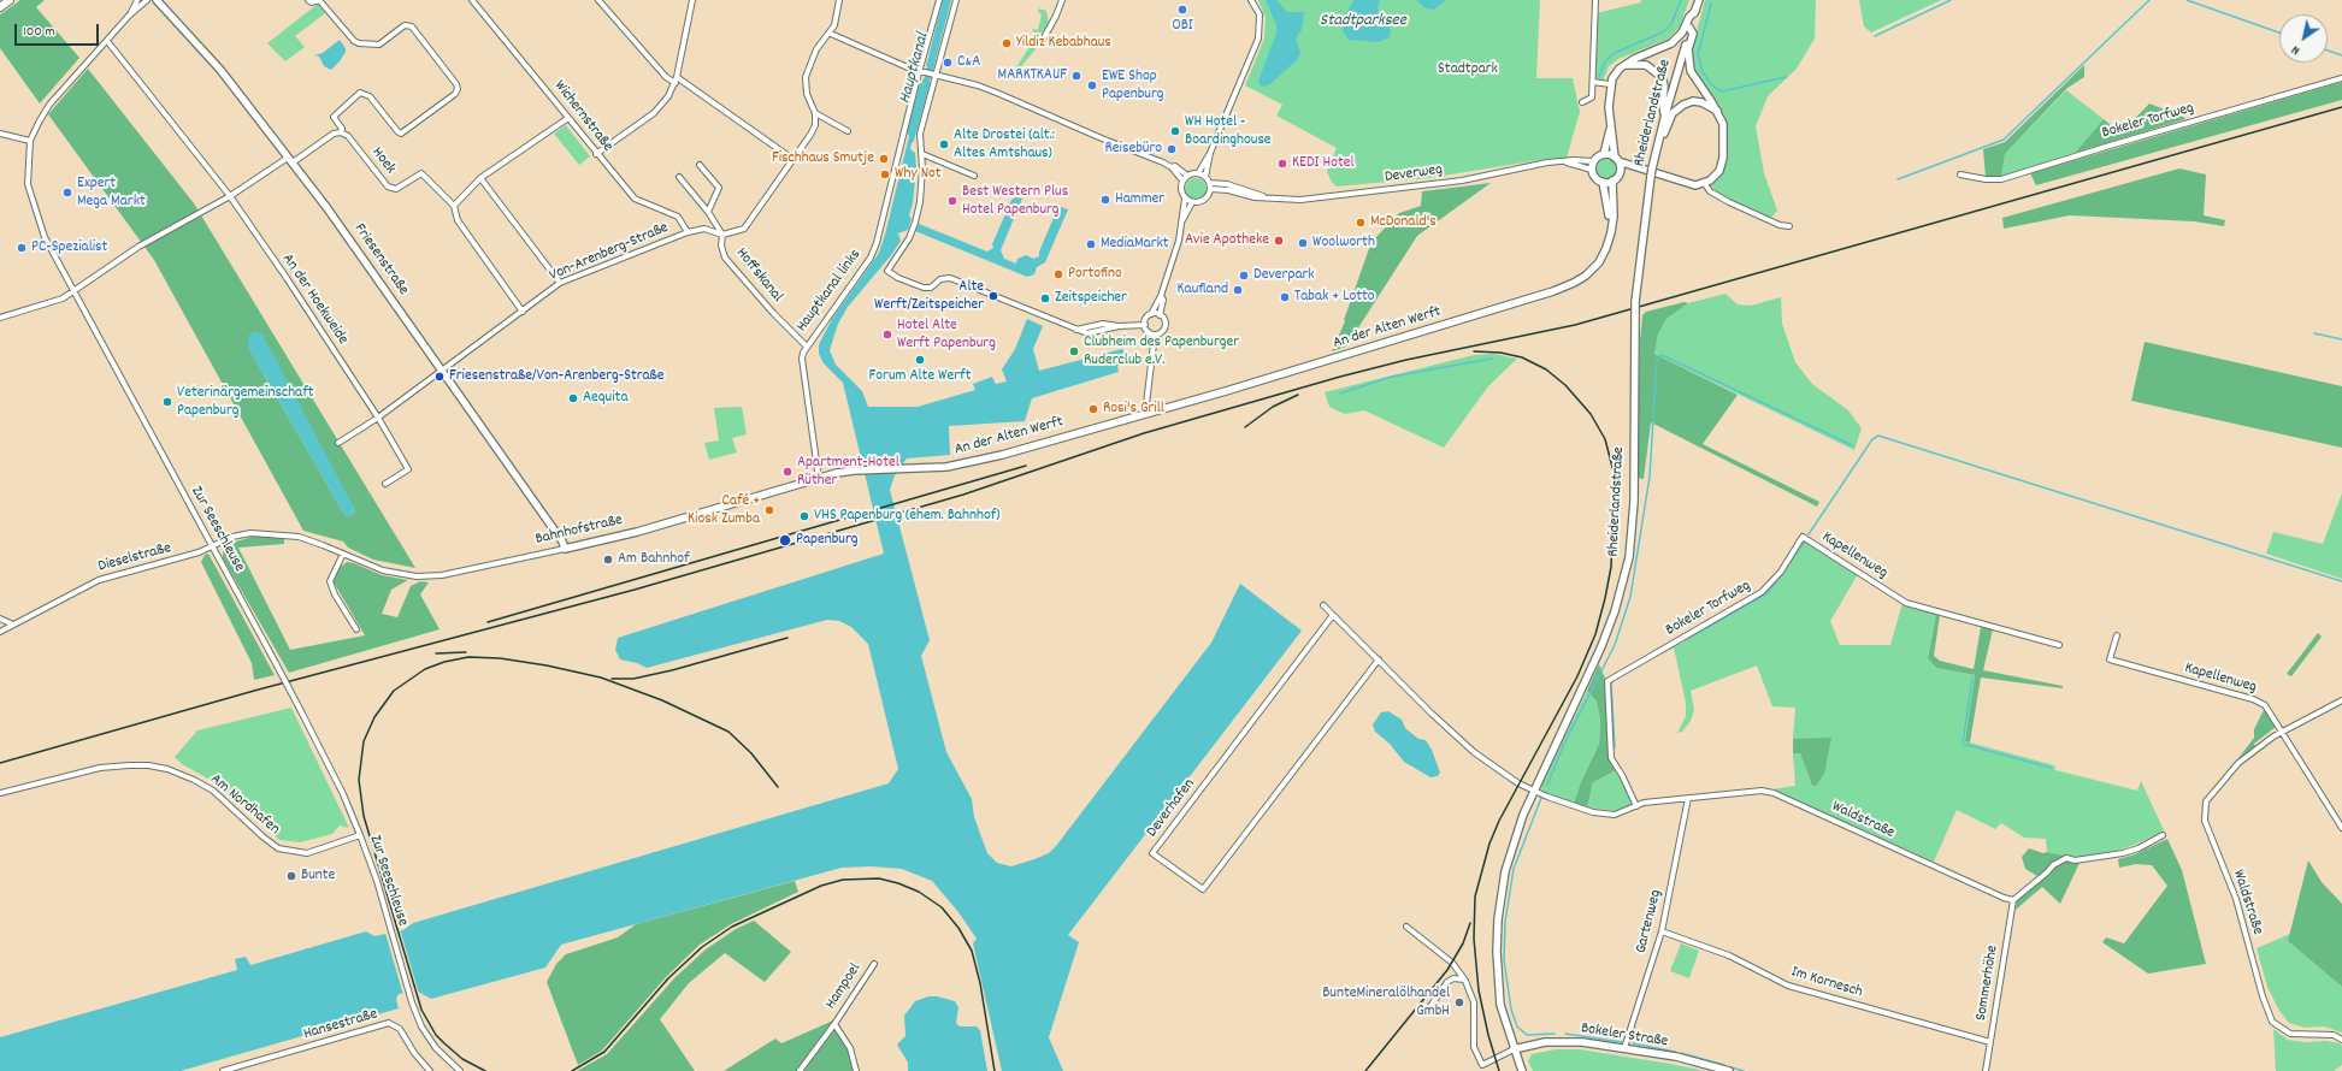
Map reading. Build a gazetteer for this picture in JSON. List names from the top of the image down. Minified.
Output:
{"streets":{"street":["Rheiderlandstraße","Wichernstraße","Bokeler Torfweg","Hoek","Deverweg","Von-Arenberg-Straße","Friesenstraße","Hoffskanal","Hauptkanal links","An der Hoekweide","An der Alten Werft","Zur Seeschleuse","Bahnhofstraße","Kapellenweg","Dieselstraße","Am Nordhafen","Deverhafen","Waldstraße","Gartenweg","Im Kornesch","Sommerhöhe","Hampoel","Hansestraße","Bokeler Straße"]},"crossings":[["Rheiderlandstraße","Waldstraße"],["Rheiderlandstraße","Bokeler Straße"],["Wichernstraße","Von-Arenberg-Straße"],["Bokeler Torfweg","Kapellenweg"],["Bokeler Torfweg","Waldstraße"],["Hoek","Von-Arenberg-Straße"],["Deverweg","An der Alten Werft"],["Von-Arenberg-Straße","Friesenstraße"],["Von-Arenberg-Straße","Hoffskanal"],["Friesenstraße","Bahnhofstraße"],["Hoffskanal","Hauptkanal links"],["An der Hoekweide","Zur Seeschleuse"],["An der Alten Werft","Bahnhofstraße"],["Zur Seeschleuse","Bahnhofstraße"],["Zur Seeschleuse","Dieselstraße"],["Zur Seeschleuse","Am Nordhafen"],["Bahnhofstraße","Dieselstraße"],["Kapellenweg","Waldstraße"],["Waldstraße","Gartenweg"],["Waldstraße","Sommerhöhe"],["Gartenweg","Im Kornesch"],["Gartenweg","Bokeler Straße"],["Im Kornesch","Sommerhöhe"]],"water":["Stadtparksee","Hauptkanal"],"parks":["Stadtpark"],"places":["OBI","Yildiz Kebabhaus","C&A","MARKTKAUF","EWE Shop Papenburg","WH Hotel - Boardinghouse","Alte Drostei (alt.: Altes Amtshaus)","Reisebüro","Fischhaus Smutje","KEDI Hotel","Why Not","Expert Mega Markt","Hammer","Best Western Plus Hotel Papenburg","McDonald's","Avie Apotheke","Woolworth","MediaMarkt","PC-Spezialist","Portofino","Deverpark","Kaufland","Alte Werft/Zeitspeicher","Tabak + Lotto","Zeitspeicher","Hotel Alte Werft Papenburg","Clubheim des Papenburger Ruderclub e.V.","Forum Alte Werft","Friesenstraße/Von-Arenberg-Straße","Aequita","Veterinärgemeinschaft Papenburg","Rosi's Grill","Apartment-Hotel Rüther","Café + Kiosk Zumba","VHS Papenburg (ehem. Bahnhof)","Papenburg","Am Bahnhof","Bunte","BunteMineralölhandel GmbH"],"scale_bar":"100 m","north":"bottom left"}
